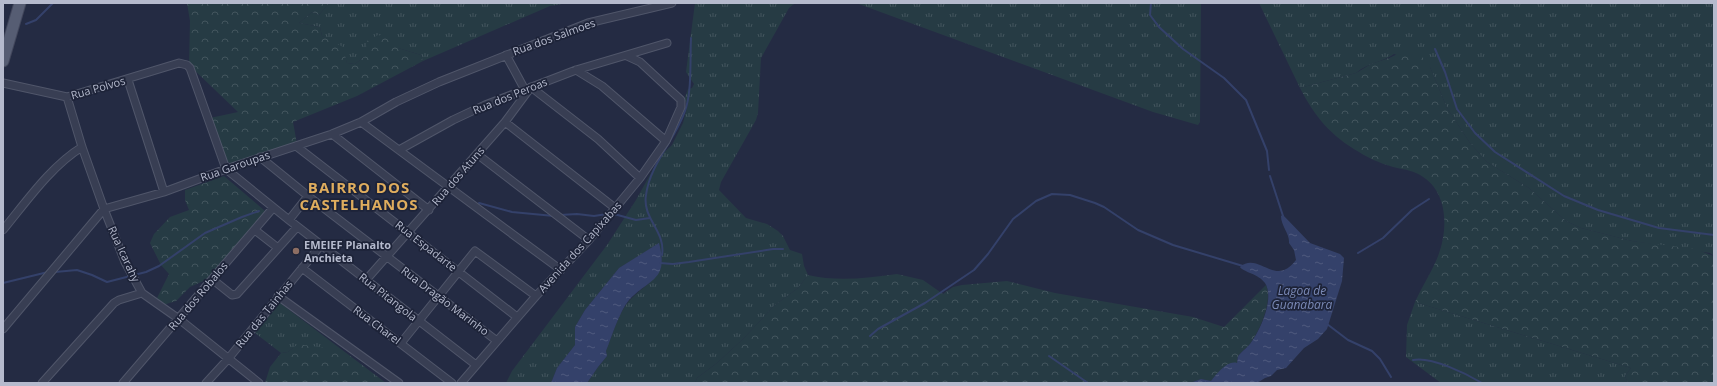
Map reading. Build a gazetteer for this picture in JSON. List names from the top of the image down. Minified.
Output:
{"streets":{"street":["Rua dos Salmoes","Rua Polvos","Rua dos Peroas","Rua Garoupas","Rua dos Atuns","Rua Espadarte","Avenida dos Capixabas","Rua Icarahy","Rua dos Robalos","Rua Pitangola","Rua Dragão Marinho","Rua das Tainhas","Rua Charel"]},"crossings":[["Rua dos Salmoes","Rua Garoupas"],["Rua Polvos","Rua Garoupas"],["Rua Polvos","Rua Icarahy"],["Rua Polvos","Rua Pitangola"],["Rua dos Peroas","Rua dos Atuns"],["Rua dos Peroas","Avenida dos Capixabas"],["Rua Garoupas","Rua Espadarte"],["Rua Garoupas","Rua Icarahy"],["Rua Garoupas","Rua Pitangola"],["Rua Garoupas","Rua Dragão Marinho"],["Rua dos Atuns","Rua Espadarte"],["Rua dos Atuns","Rua Pitangola"],["Rua dos Atuns","Rua Dragão Marinho"],["Rua Espadarte","Avenida dos Capixabas"],["Avenida dos Capixabas","Rua Pitangola"],["Avenida dos Capixabas","Rua Dragão Marinho"],["Rua Icarahy","Rua dos Robalos"],["Rua Icarahy","Rua das Tainhas"],["Rua dos Robalos","Rua Pitangola"],["Rua Pitangola","Rua das Tainhas"],["Rua das Tainhas","Rua Charel"]],"districts":["BAIRRO DOS CASTELHANOS"],"water":["Lagoa de Guanabara"],"places":["EMEIEF Planalto Anchieta"]}
